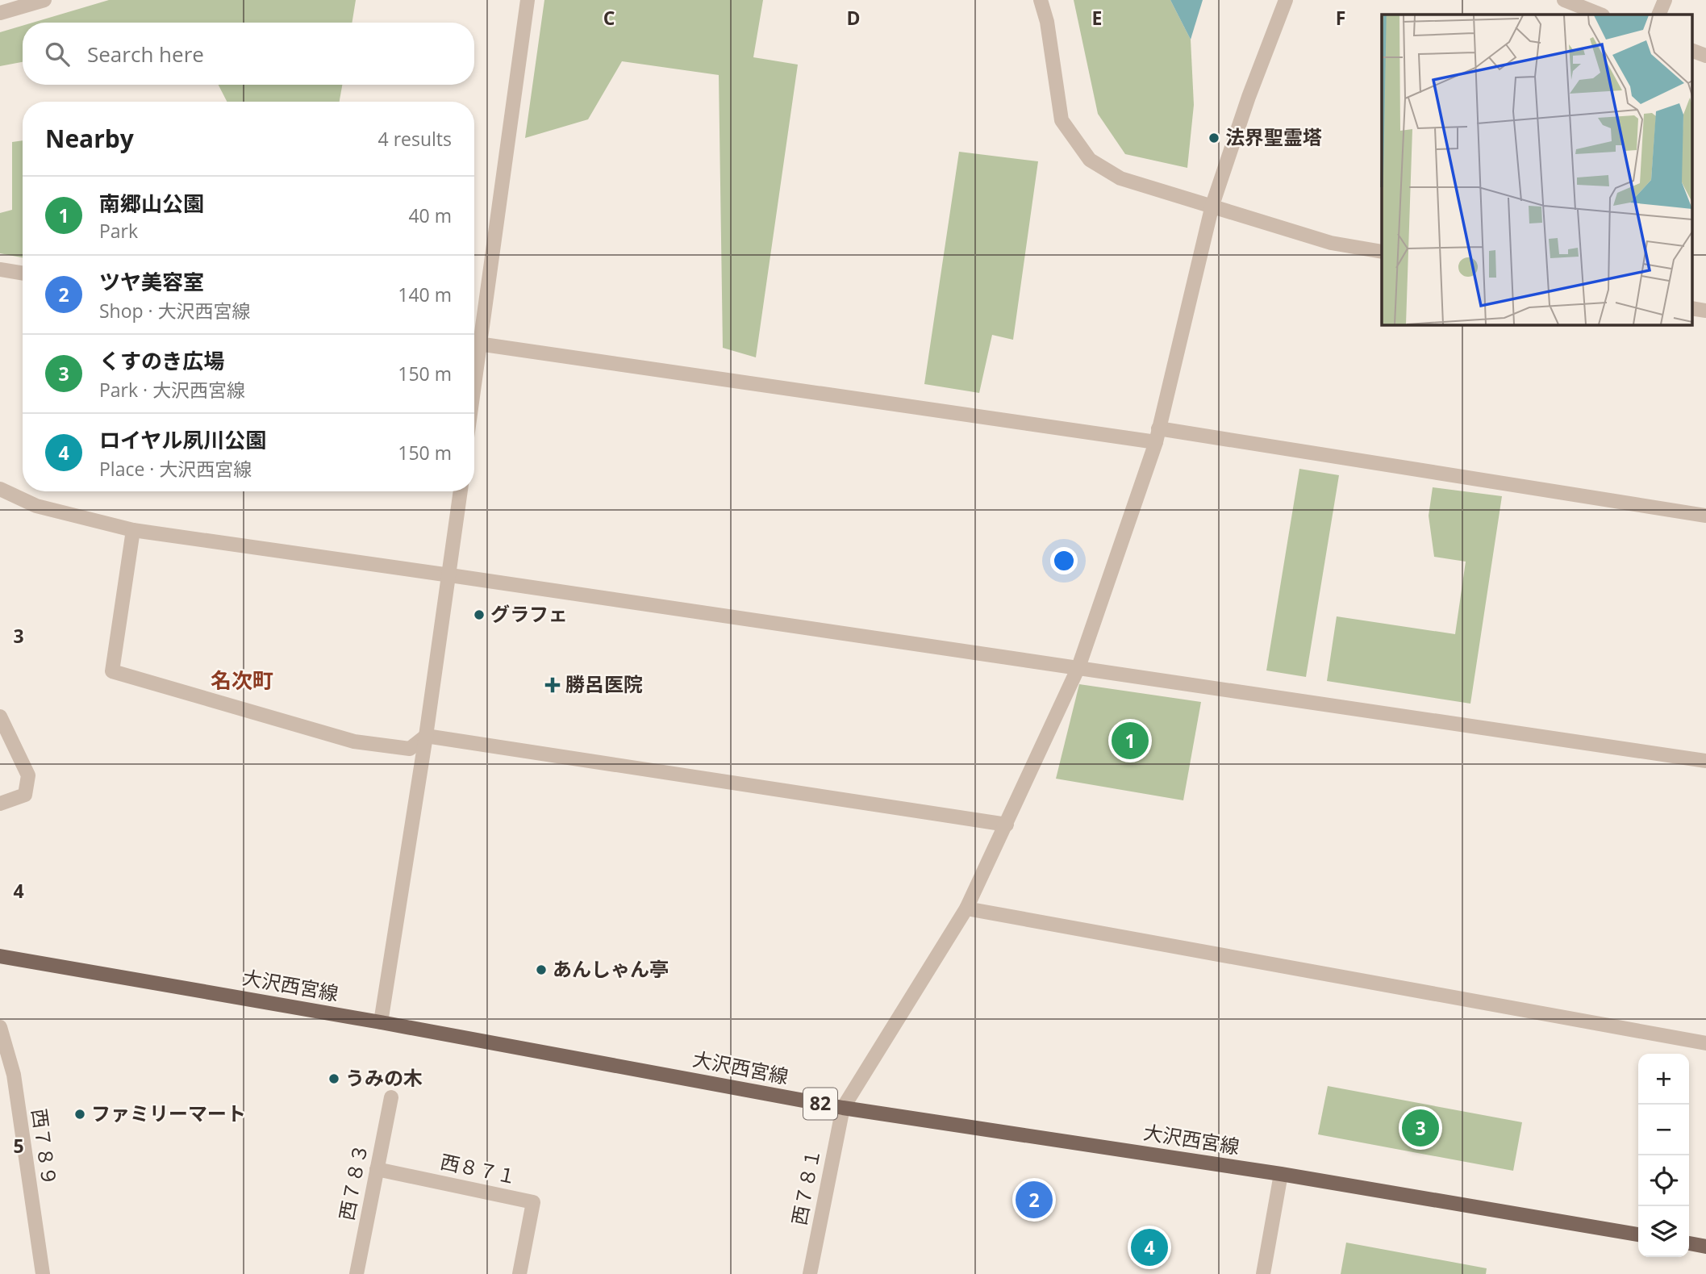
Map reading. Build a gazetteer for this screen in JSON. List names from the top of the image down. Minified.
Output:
{"streets":{"main road":["大沢西宮線","82"],"street":["西７８９","西８７１","西７８３","西７８１"]},"crossings":[["大沢西宮線","西７８１"],["西８７１","西７８３"]],"districts":["名次町"],"places":{"other":["法界聖霊塔","グラフェ","あんしゃん亭","うみの木","ファミリーマート"],"health":["勝呂医院"]},"page":{"search":"Search here","heading":["Nearby","4 results"],"list":[{"mark":"1","name":"南郷山公園","note":"Park","value":"40 m"},{"mark":"2","name":"ツヤ美容室","note":"Shop · 大沢西宮線","value":"140 m"},{"mark":"3","name":"くすのき広場","note":"Park · 大沢西宮線","value":"150 m"},{"mark":"4","name":"ロイヤル夙川公園","note":"Place · 大沢西宮線","value":"150 m"}],"pins":["1","3","2","4"],"map_buttons":["+","−"]},"grid":{"columns":["C","D","E","F"],"rows":["3","4","5"]}}
